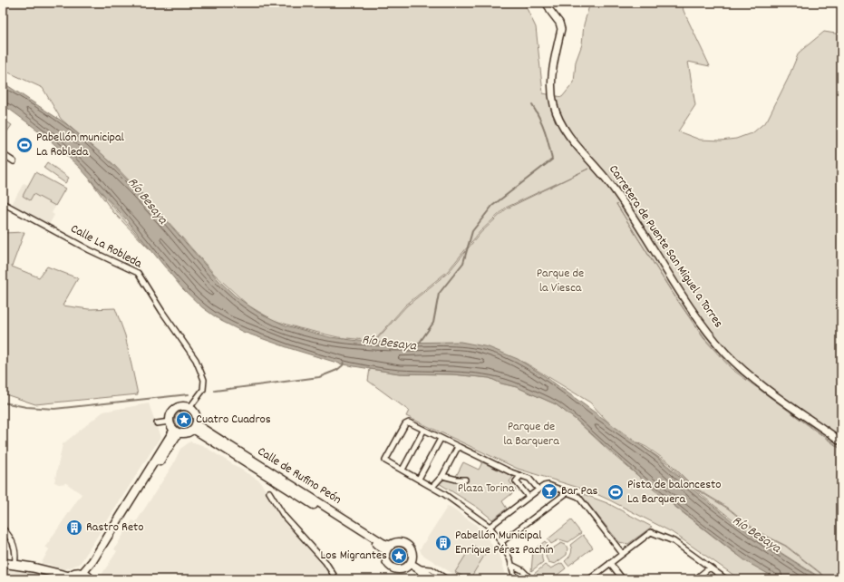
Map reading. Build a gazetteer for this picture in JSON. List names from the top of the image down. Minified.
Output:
{"streets":{"main road":["Calle de Rufino Peón"],"street":["Calle La Robleda","Carretera de Puente San Miguel a Torres"]},"crossings":[["Calle La Robleda","Calle de Rufino Peón"]],"water":["Río Besaya"],"parks":["Parque de la Viesca","Parque de la Barquera","Plaza Torina"],"places":{"sports":["Pabellón municipal La Robleda","Pista de baloncesto La Barquera"],"place":["Cuatro Cuadros","Los Migrantes"],"bar":["Bar Pas"],"building":["Rastro Reto","Pabellón Municipal Enrique Pérez Pachín"]}}
